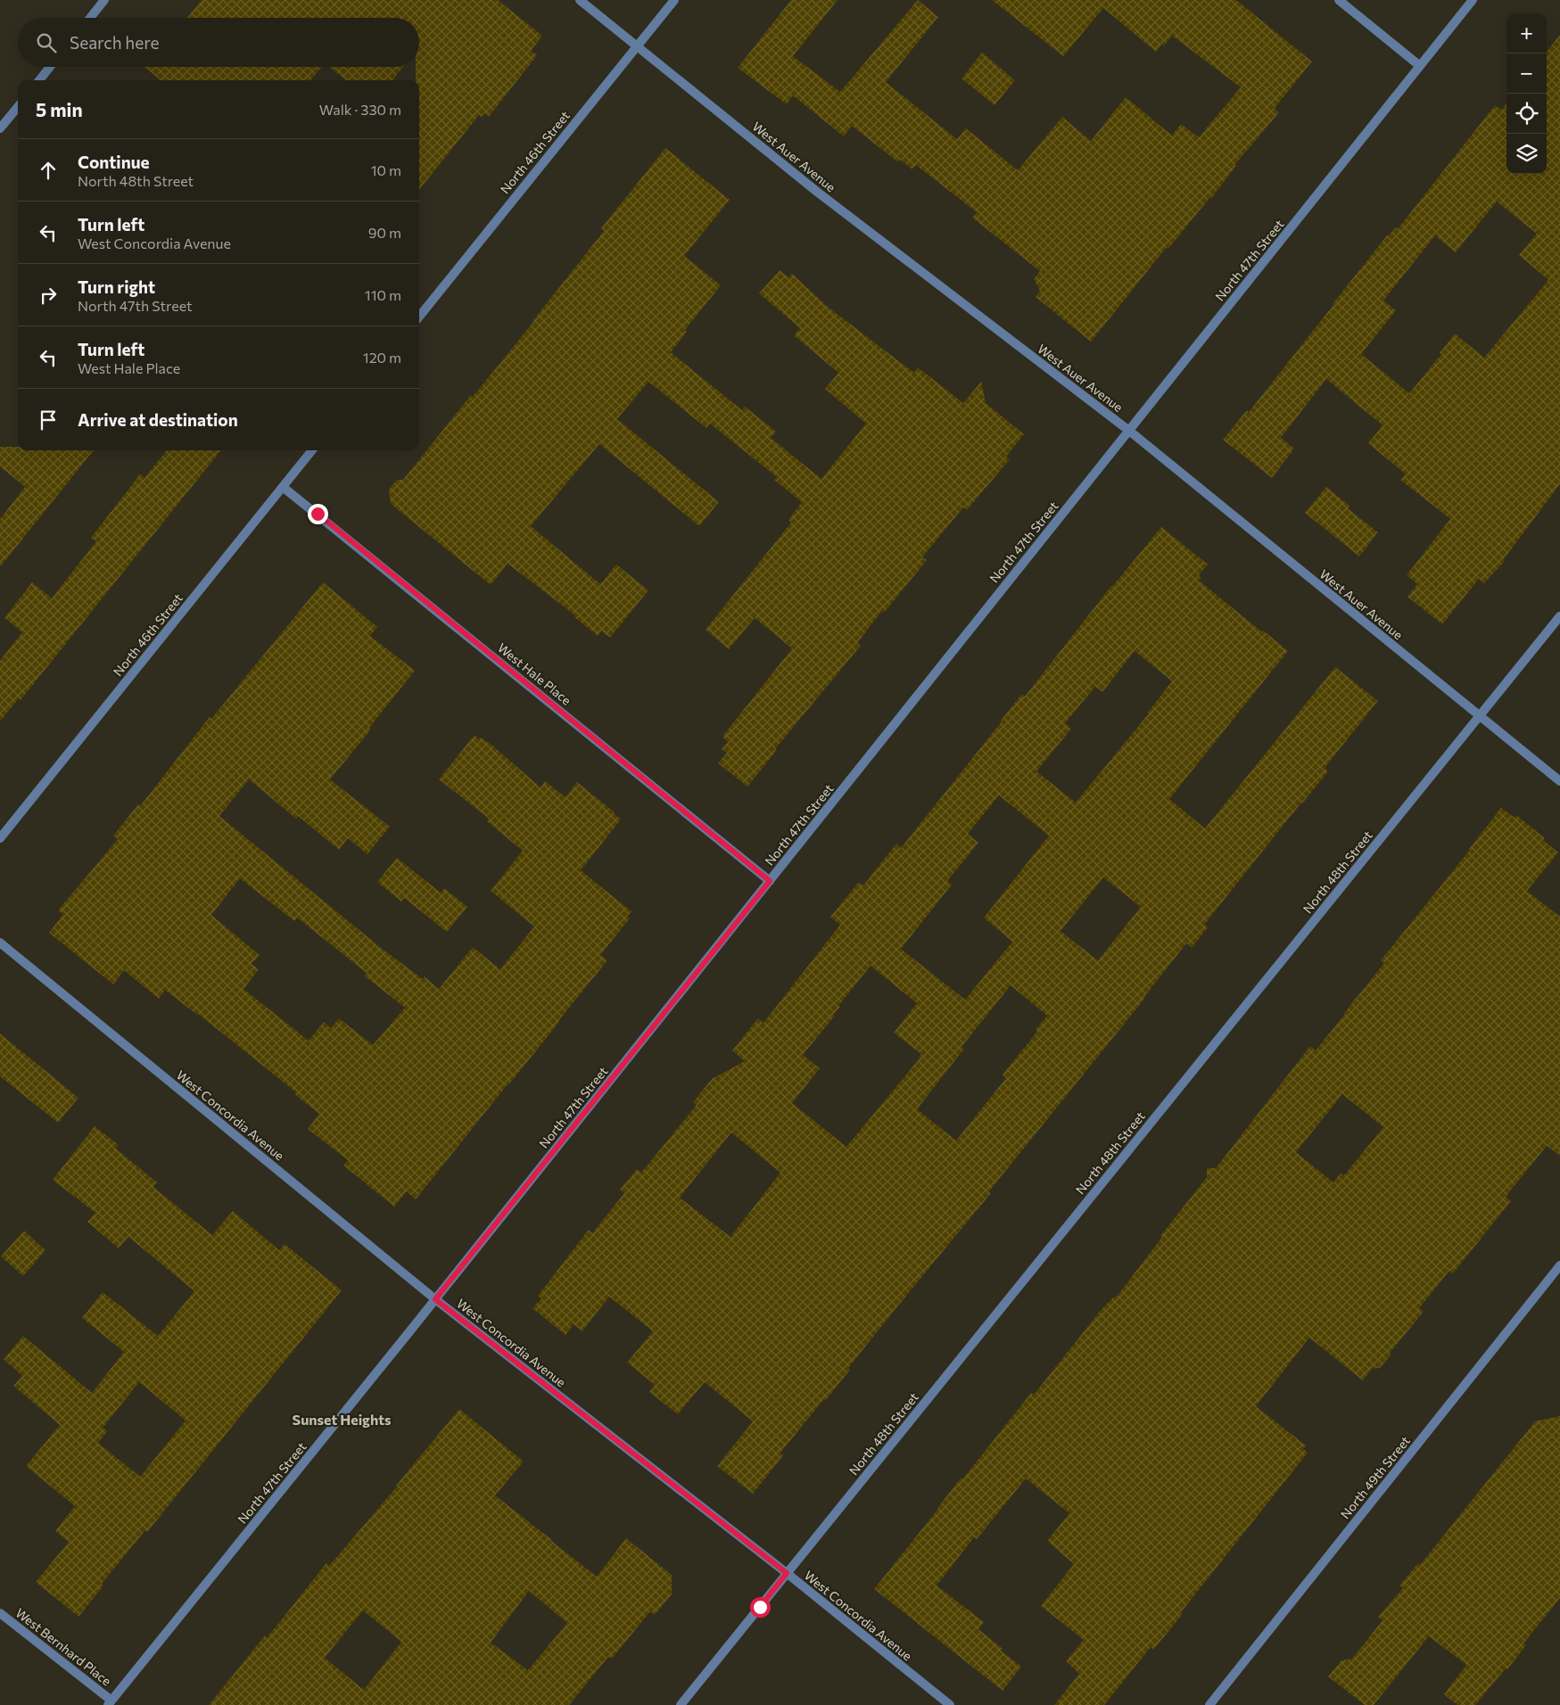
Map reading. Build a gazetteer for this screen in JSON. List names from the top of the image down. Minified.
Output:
{"streets":{"street":["North 46th Street","West Auer Avenue","North 47th Street","West Hale Place","North 48th Street","West Concordia Avenue","North 49th Street","West Bernhard Place"]},"crossings":[["North 46th Street","West Auer Avenue"],["North 46th Street","West Hale Place"],["West Auer Avenue","North 47th Street"],["West Auer Avenue","North 48th Street"],["North 47th Street","West Hale Place"],["North 47th Street","West Concordia Avenue"],["North 47th Street","West Bernhard Place"],["North 48th Street","West Concordia Avenue"]],"districts":["Sunset Heights"],"page":{"map_buttons":["+","−"],"search":"Search here","heading":["5 min","Walk · 330 m"],"list":[["Continue","North 48th Street","10 m"],["Turn left","West Concordia Avenue","90 m"],["Turn right","North 47th Street","110 m"],["Turn left","West Hale Place","120 m"],"Arrive at destination"]}}
